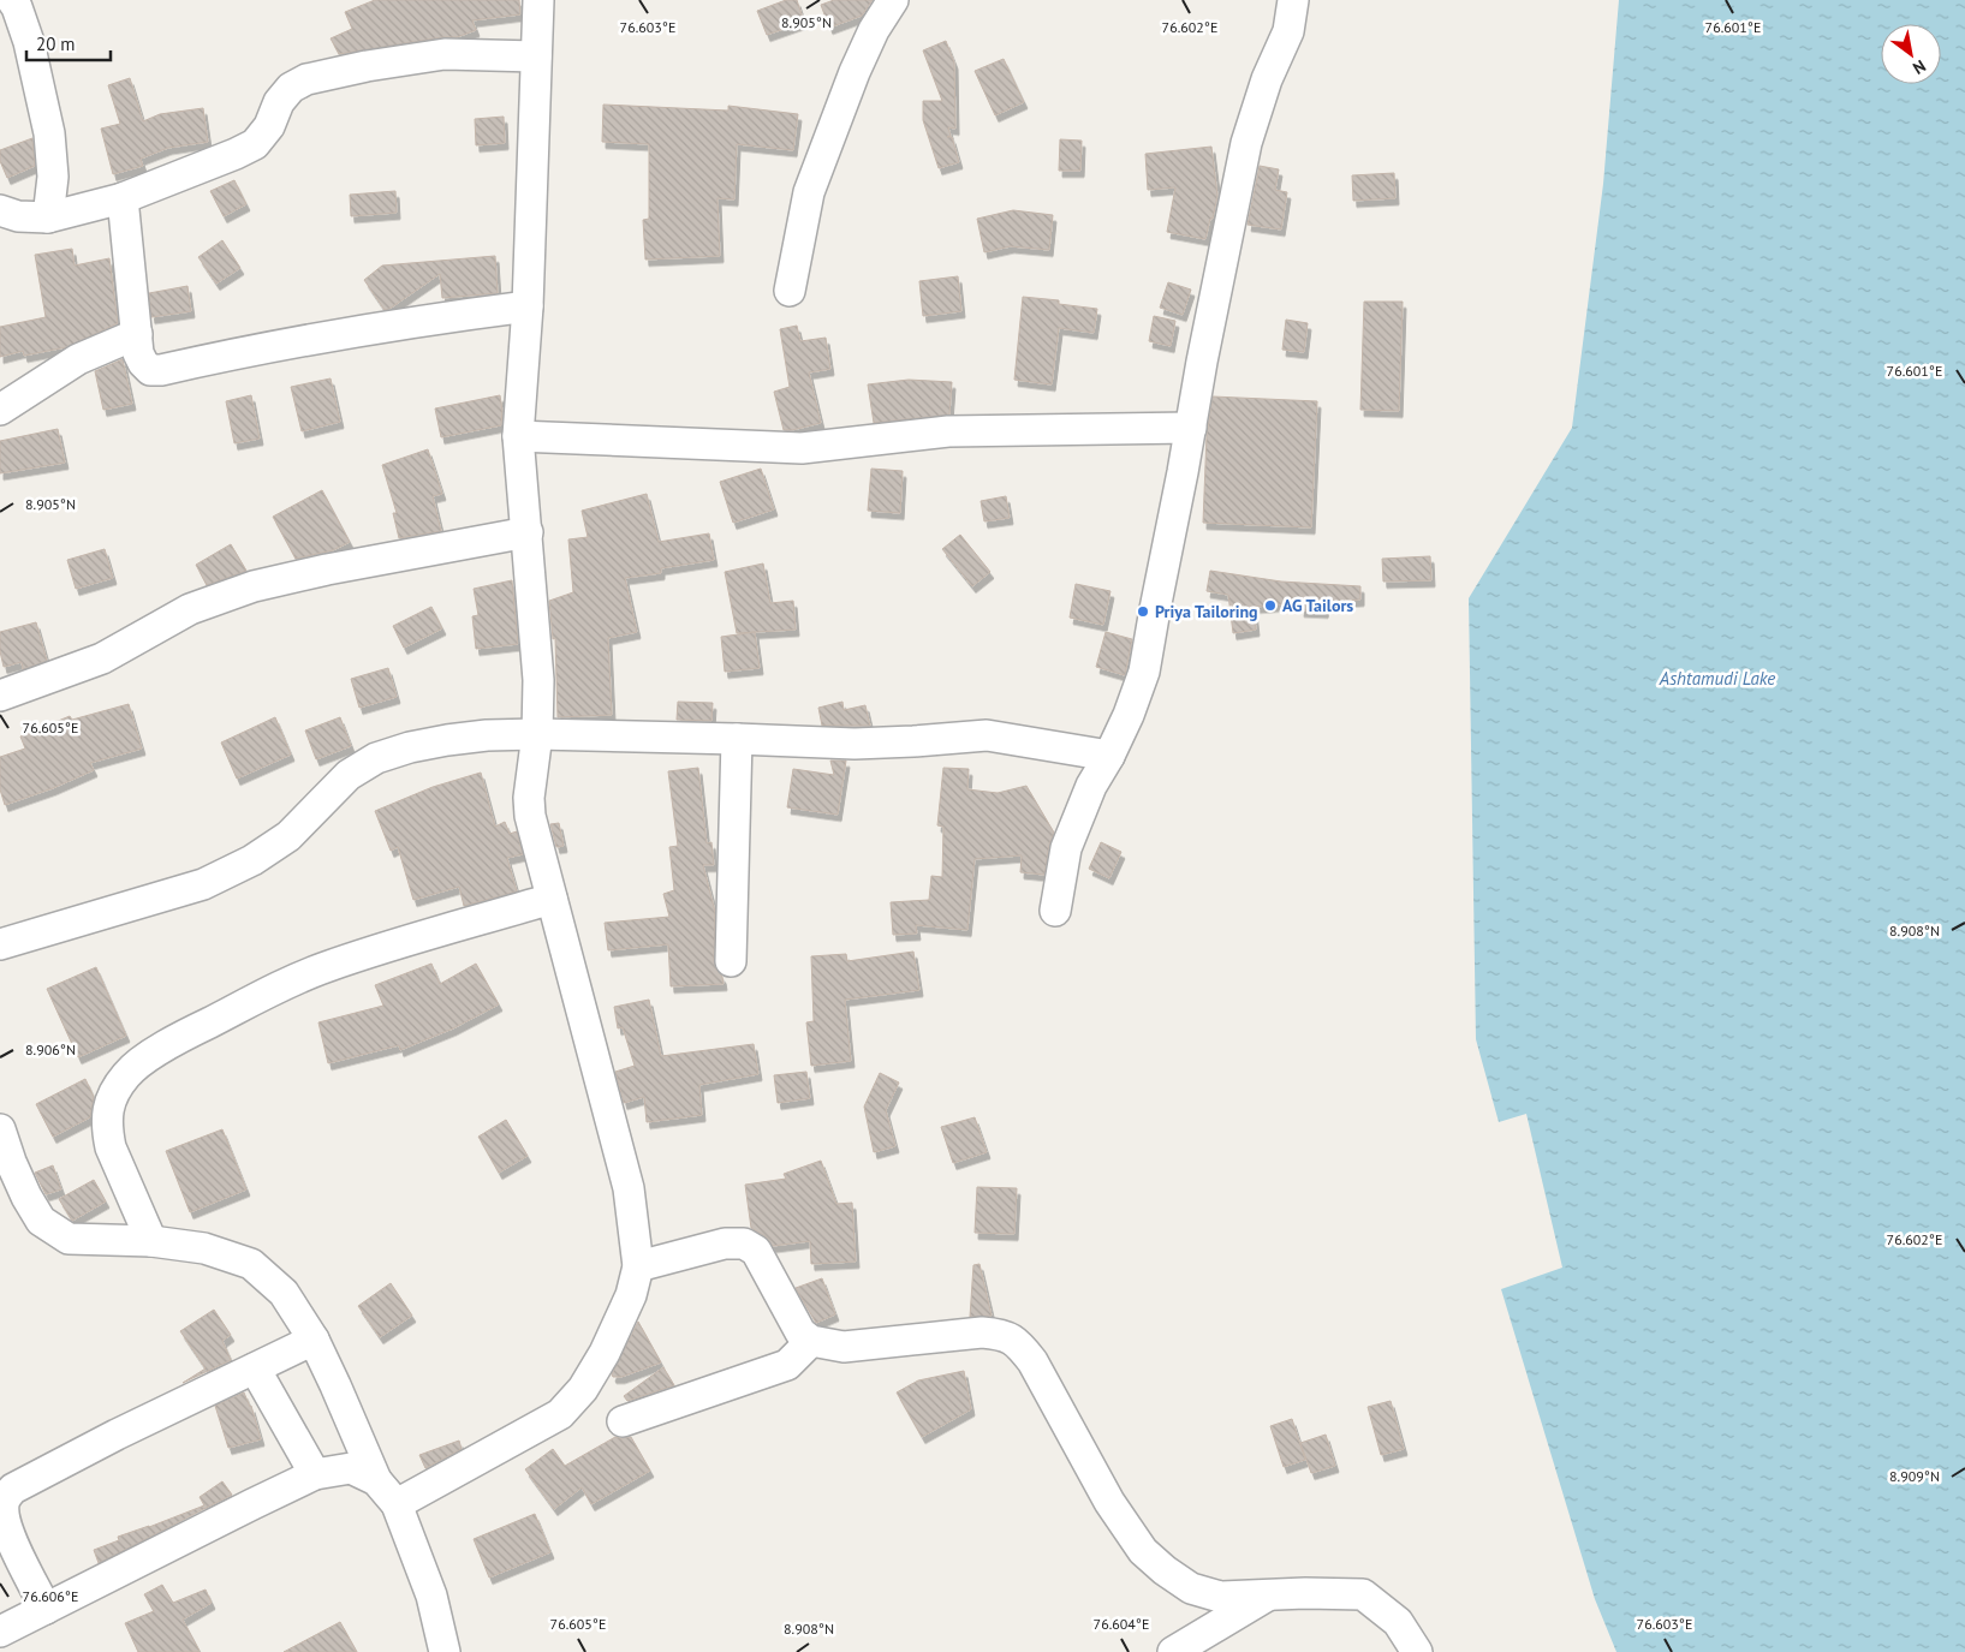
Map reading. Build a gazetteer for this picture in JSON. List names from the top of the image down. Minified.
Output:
{"water":["Ashtamudi Lake"],"places":["AG Tailors","Priya Tailoring"],"scale_bar":"20 m","north":"bottom right","coordinates":["8.905°N","76.601°E","76.603°E","76.602°E","76.605°E","8.908°N","8.906°N","8.909°N","76.606°E","76.604°E"]}
